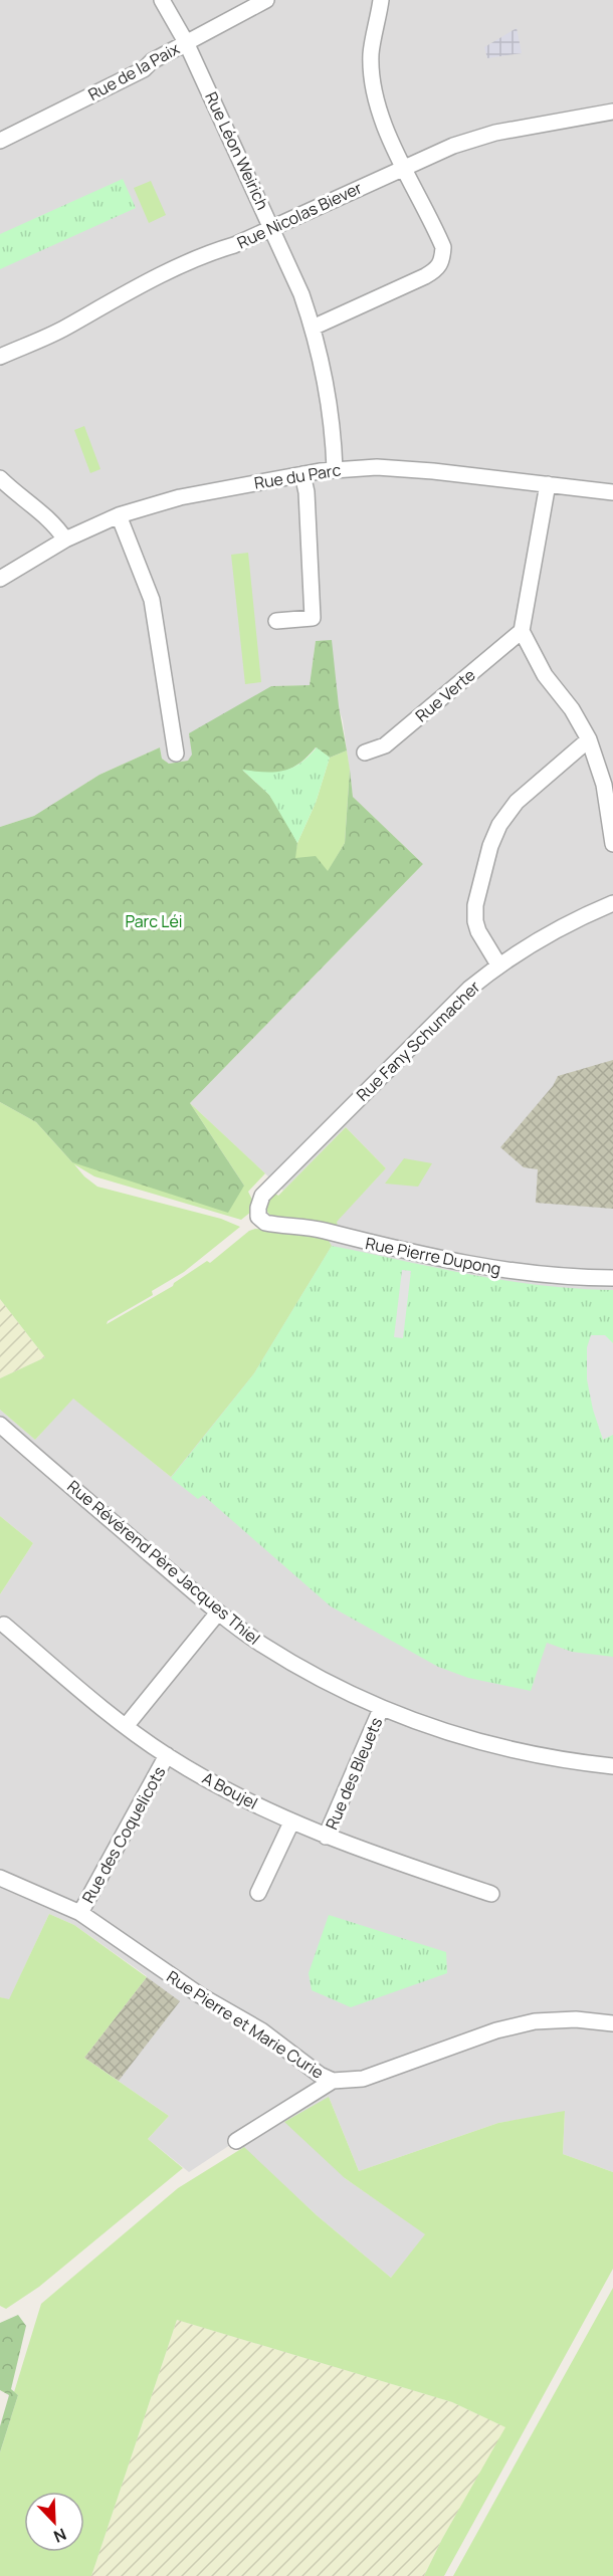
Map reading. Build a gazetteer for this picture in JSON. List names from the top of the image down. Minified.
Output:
{"streets":{"street":["Rue de la Paix","Rue Léon Weirich","Rue Nicolas Biever","Rue du Parc","Rue Verte","Rue Fany Schumacher","Rue Pierre Dupong","Rue Révérend Père Jacques Thiel","Rue des Bleuets","A Boujel","Rue des Coquelicots","Rue Pierre et Marie Curie"]},"crossings":[["Rue de la Paix","Rue Léon Weirich"],["Rue Léon Weirich","Rue Nicolas Biever"],["Rue Léon Weirich","Rue du Parc"],["Rue Fany Schumacher","Rue Pierre Dupong"],["Rue Révérend Père Jacques Thiel","Rue des Bleuets"],["Rue des Bleuets","A Boujel"],["A Boujel","Rue des Coquelicots"],["Rue des Coquelicots","Rue Pierre et Marie Curie"]],"parks":["Parc Léi"],"north":"bottom right"}
